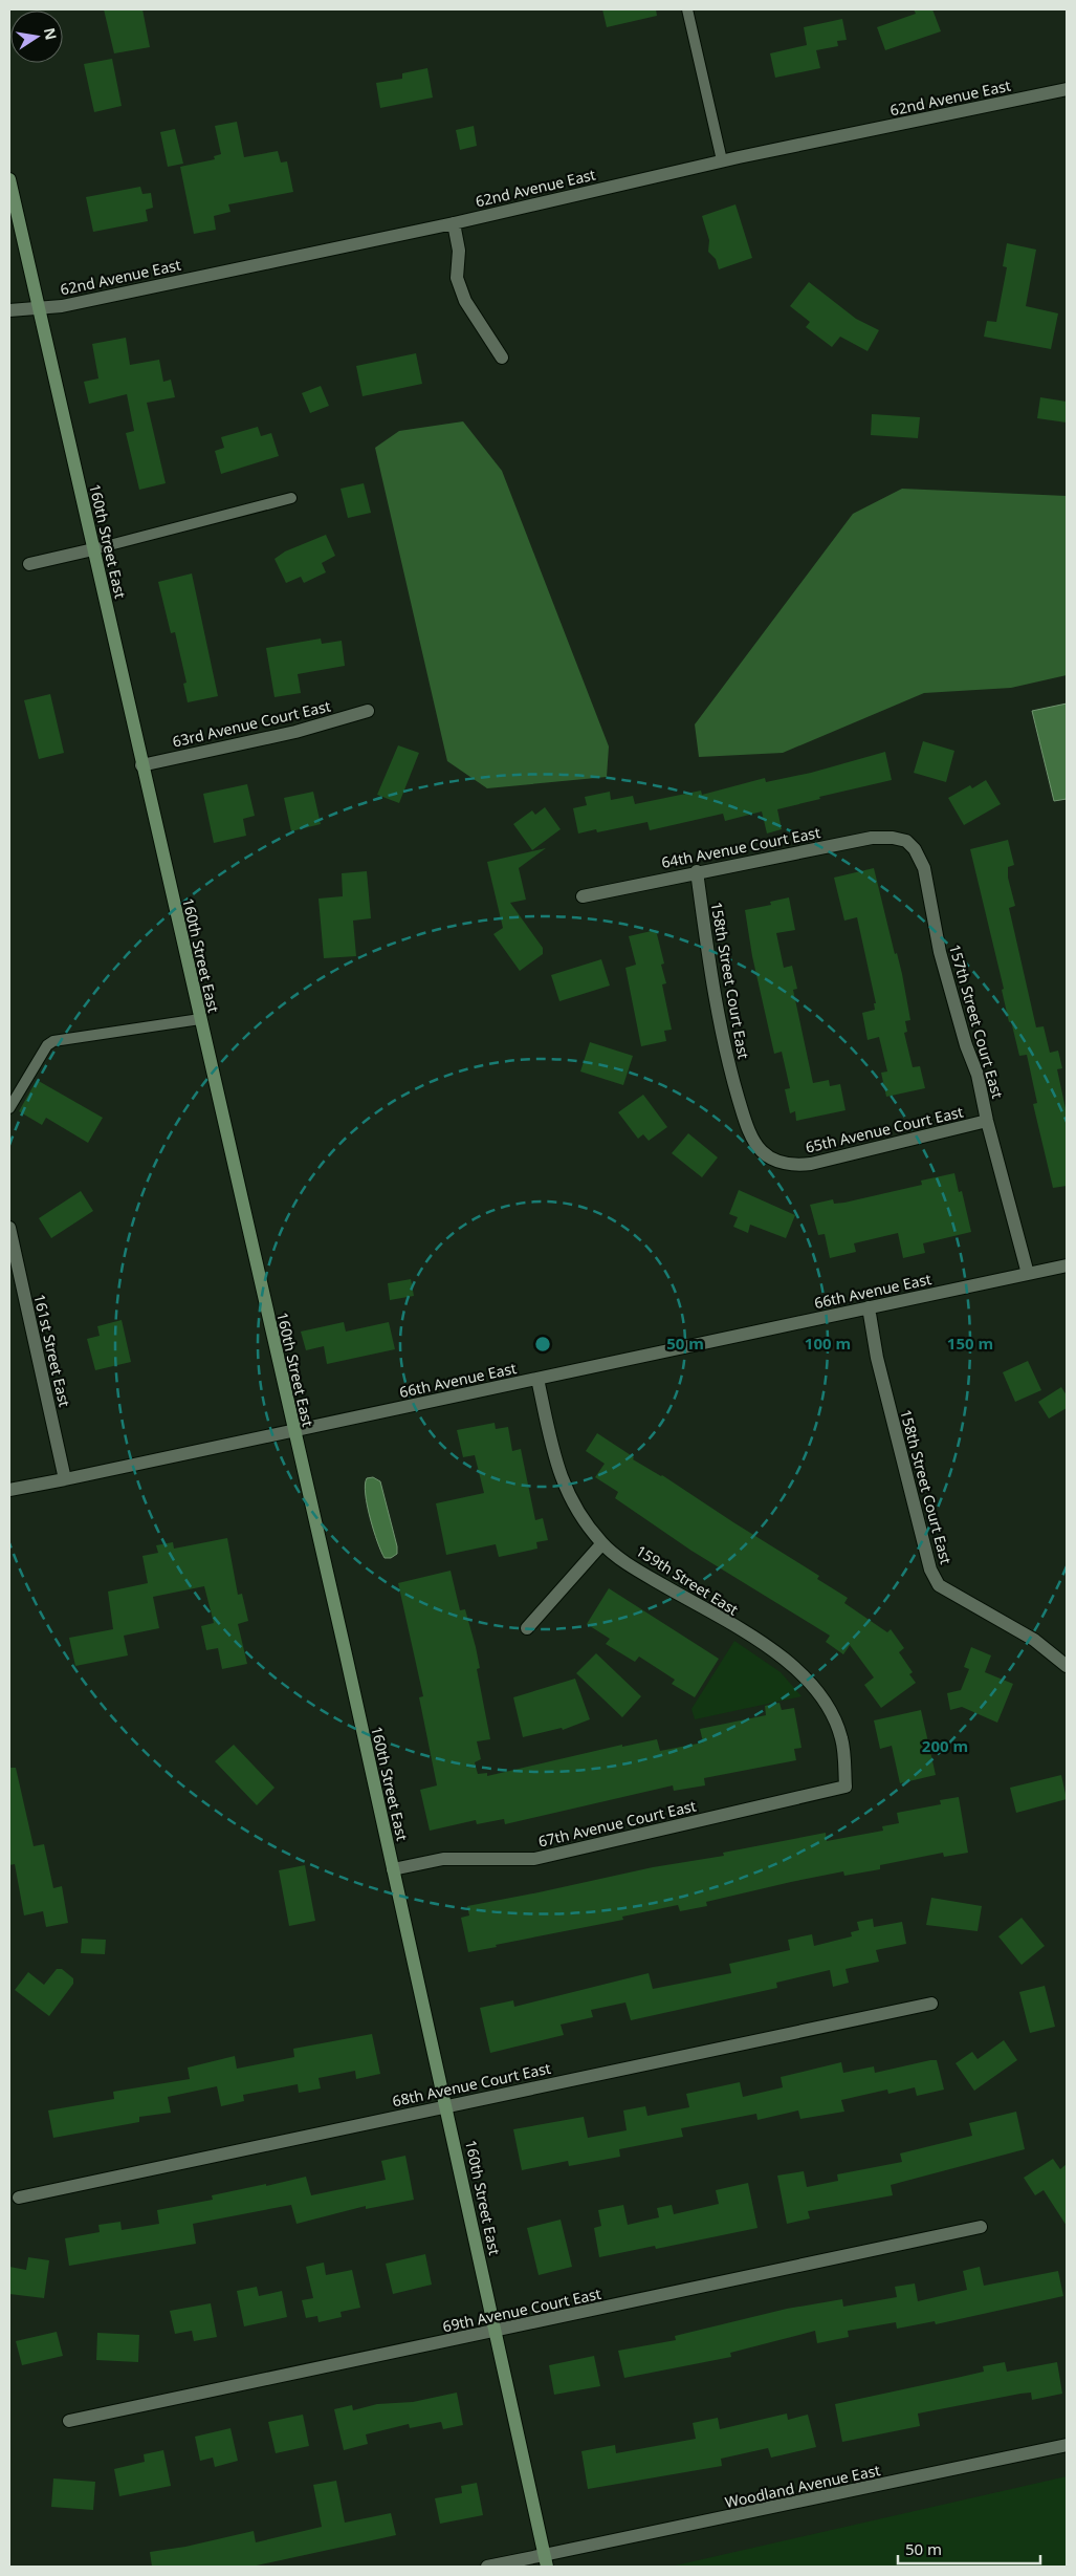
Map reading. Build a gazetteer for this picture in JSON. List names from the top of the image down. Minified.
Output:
{"streets":{"main road":["160th Street East"],"street":["62nd Avenue East","63rd Avenue Court East","64th Avenue Court East","158th Street Court East","157th Street Court East","65th Avenue Court East","66th Avenue East","161st Street East","159th Street East","67th Avenue Court East","68th Avenue Court East","69th Avenue Court East","Woodland Avenue East"]},"crossings":[["62nd Avenue East","160th Street East"],["160th Street East","63rd Avenue Court East"],["160th Street East","66th Avenue East"],["160th Street East","67th Avenue Court East"],["160th Street East","68th Avenue Court East"],["160th Street East","69th Avenue Court East"],["160th Street East","Woodland Avenue East"],["64th Avenue Court East","158th Street Court East"],["64th Avenue Court East","157th Street Court East"],["158th Street Court East","65th Avenue Court East"],["158th Street Court East","66th Avenue East"],["157th Street Court East","65th Avenue Court East"],["157th Street Court East","66th Avenue East"],["66th Avenue East","161st Street East"],["66th Avenue East","159th Street East"],["159th Street East","67th Avenue Court East"]],"scale_bar":"50 m","north":"right","rings":["50 m","100 m","150 m","200 m"]}
